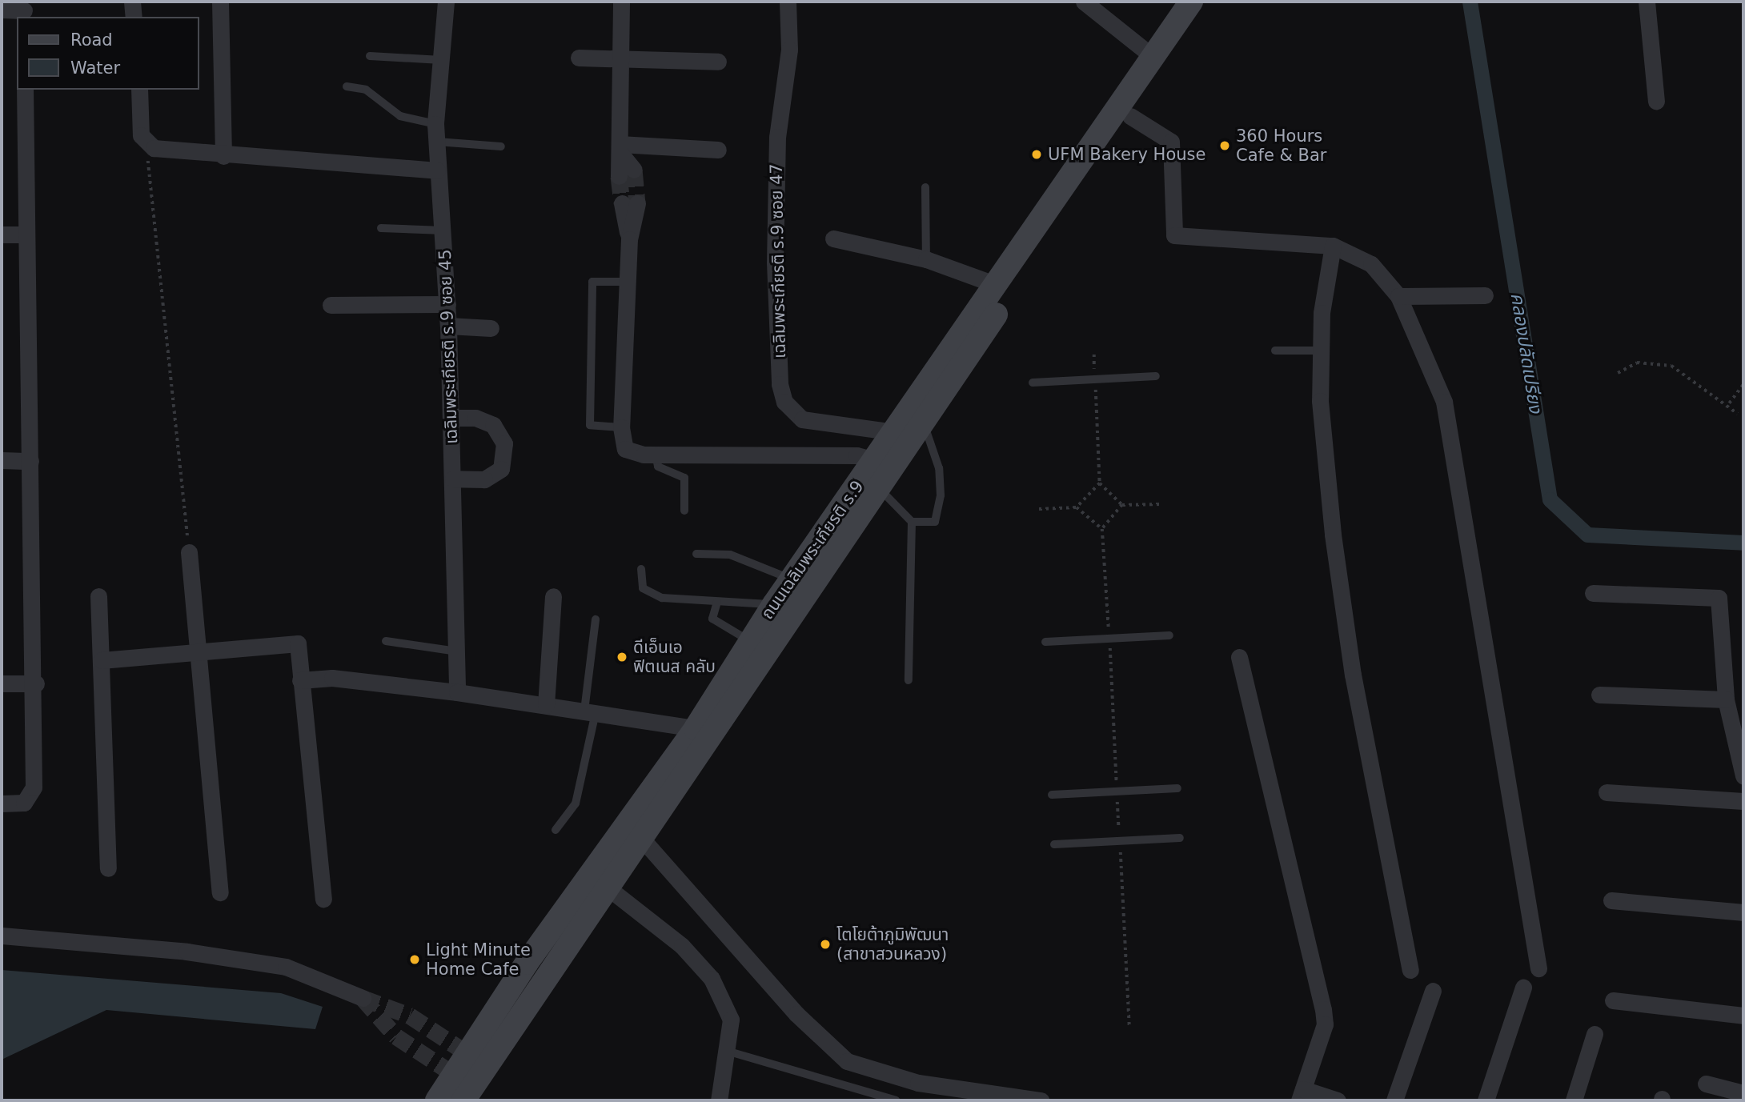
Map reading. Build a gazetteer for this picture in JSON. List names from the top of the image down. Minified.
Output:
{"streets":{"main road":["ถนนเฉลิมพระเกียรติ ร.9"],"street":["เฉลิมพระเกียรติ ร.9 ซอย 47","เฉลิมพระเกียรติ ร.9 ซอย 45"]},"crossings":[["เฉลิมพระเกียรติ ร.9 ซอย 47","ถนนเฉลิมพระเกียรติ ร.9"]],"water":["คลองปลัดเปรียง"],"places":["360 Hours Cafe & Bar","UFM Bakery House","ดีเอ็นเอ ฟิตเนส คลับ","โตโยต้าภูมิพัฒนา (สาขาสวนหลวง)","Light Minute Home Cafe"],"legend":["Road","Water"]}
